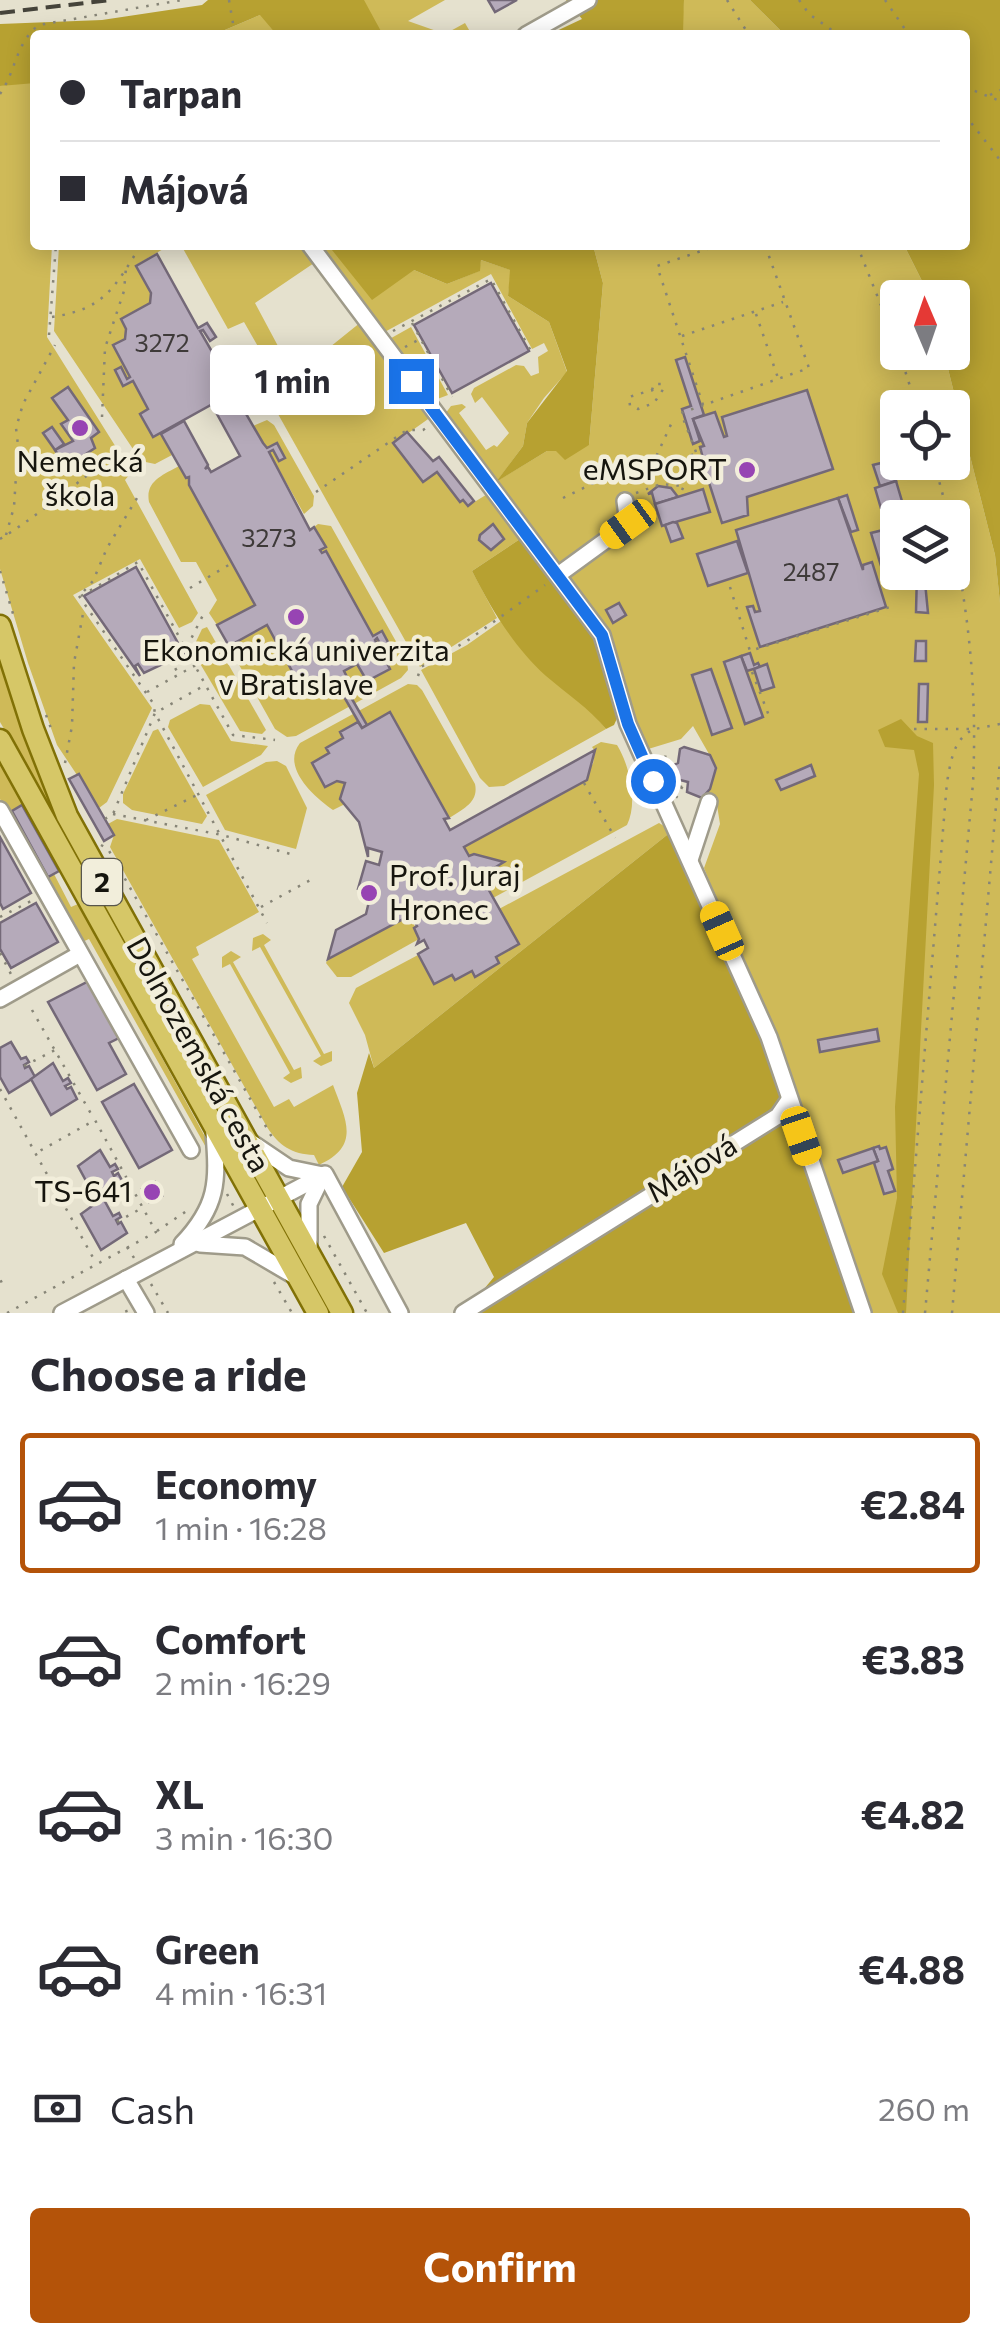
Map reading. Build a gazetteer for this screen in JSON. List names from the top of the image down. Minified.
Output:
{"streets":{"main road":["2","Dolnozemská cesta"],"street":["Májová"]},"places":["Nemecká škola","eMSPORT","Ekonomická univerzita v Bratislave","Prof. Juraj Hronec","TS-641"],"house_numbers":["3272","3273","2487"],"north":"top","page":{"banner":["Tarpan","Májová"],"bubble":"1 min","heading":"Choose a ride","list":[{"name":"Economy","note":"1 min · 16:28","value":"€2.84"},{"name":"Comfort","note":"2 min · 16:29","value":"€3.83"},{"name":"XL","note":"3 min · 16:30","value":"€4.82"},{"name":"Green","note":"4 min · 16:31","value":"€4.88"}],"pay":["Cash","260 m"],"buttons":"Confirm"}}
